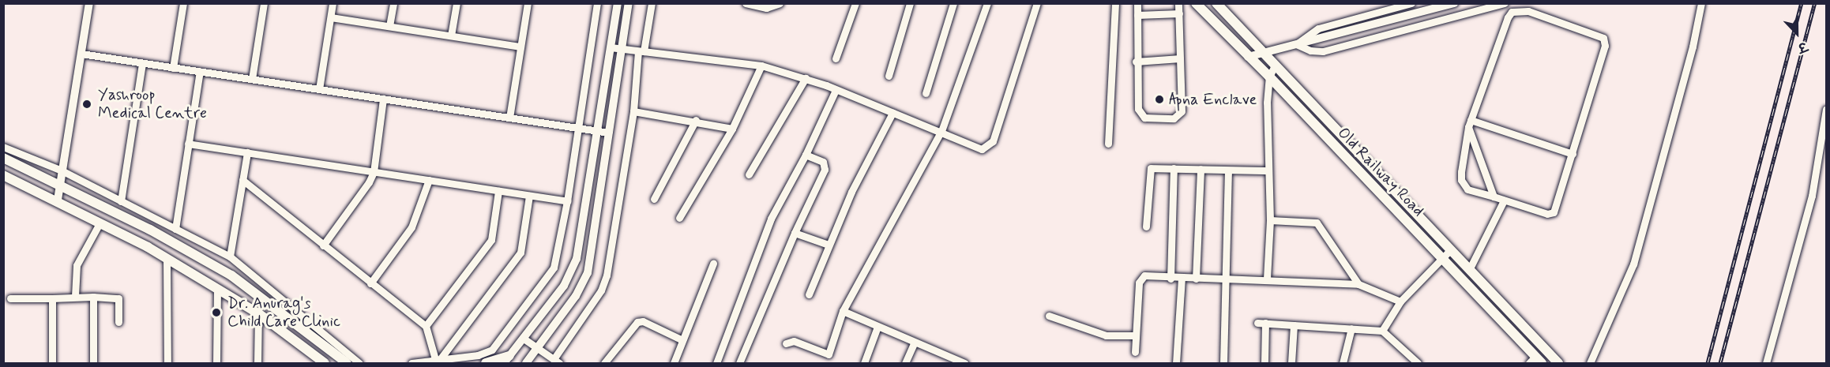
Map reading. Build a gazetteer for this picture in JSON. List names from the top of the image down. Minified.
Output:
{"streets":{"main road":["Old Railway Road"]},"places":["Apna Enclave","Yashroop Medical Centre","Dr. Anurag's Child Care Clinic"],"north":"bottom"}
